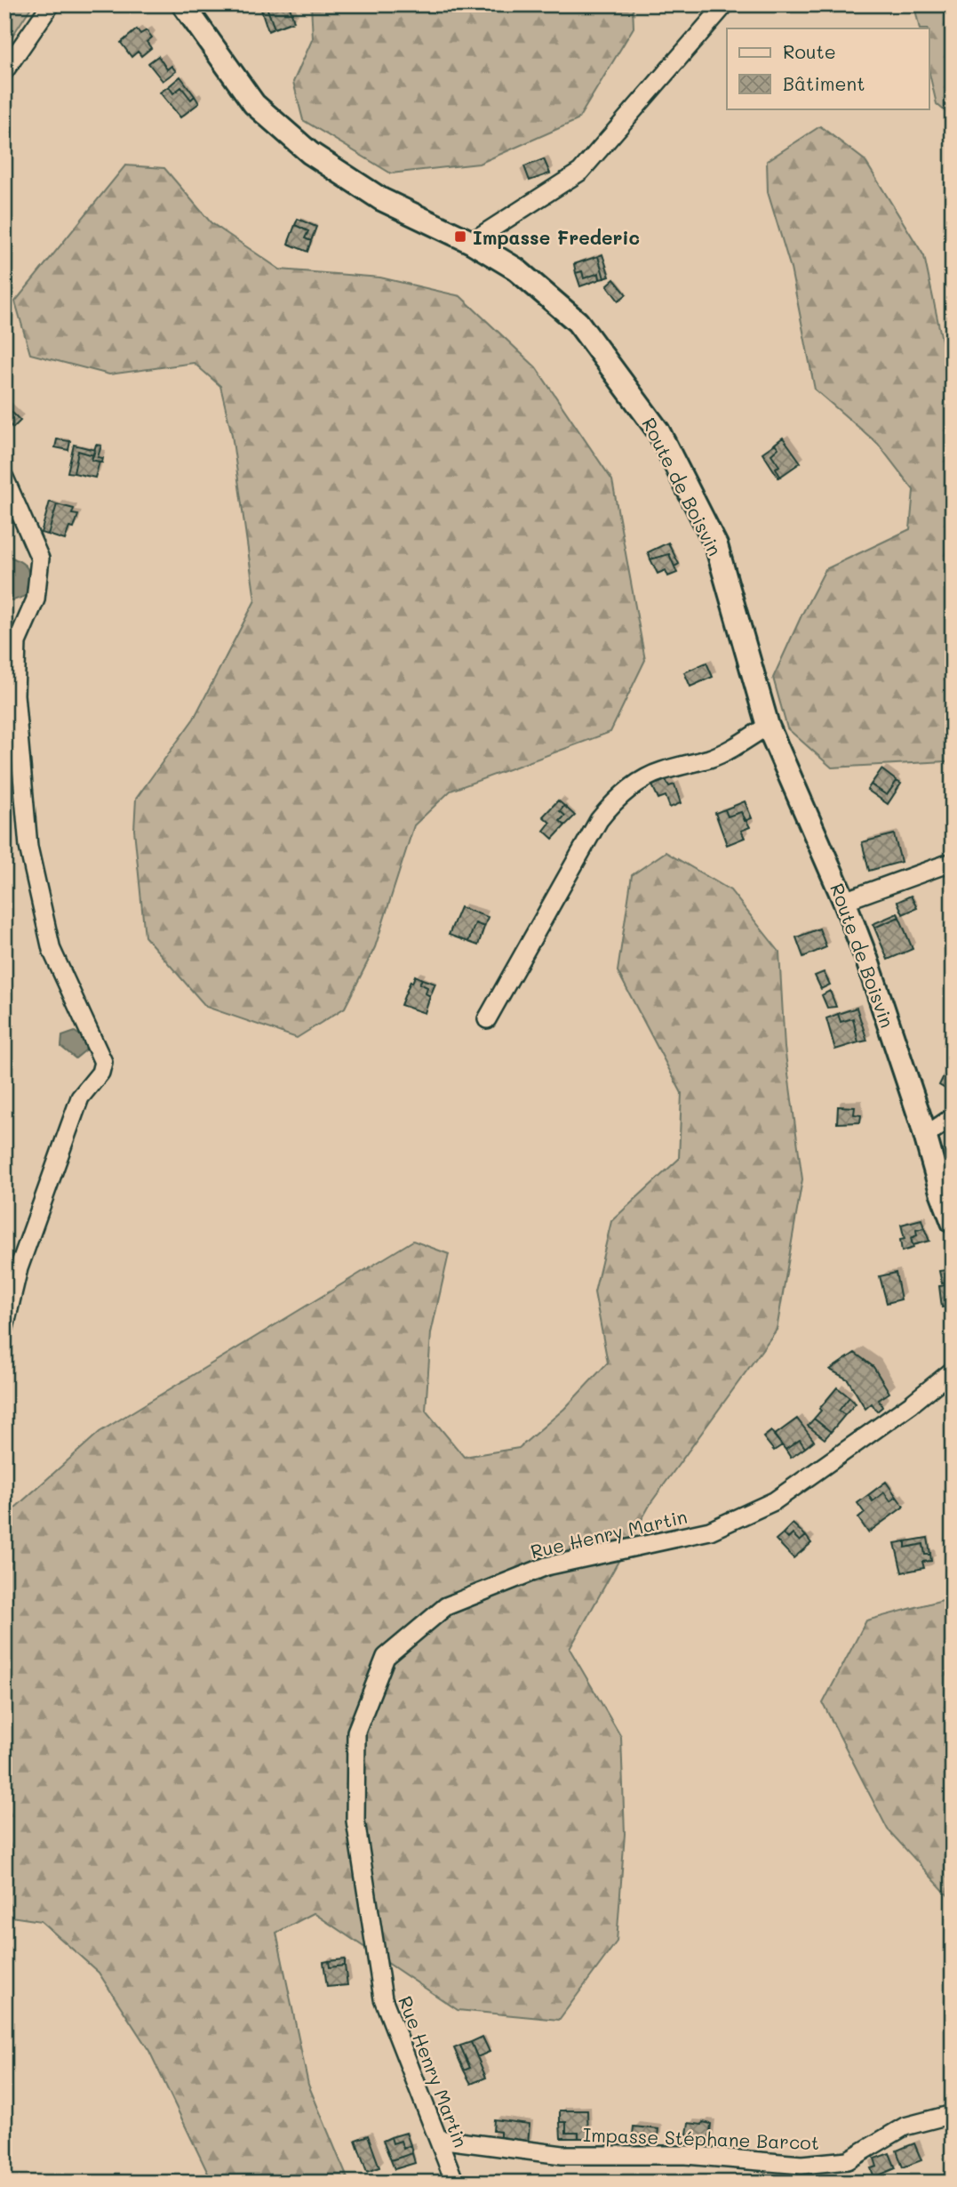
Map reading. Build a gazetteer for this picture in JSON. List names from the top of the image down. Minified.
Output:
{"streets":{"main road":["Route de Boisvin"],"street":["Rue Henry Martin","Impasse Stéphane Barcot"]},"crossings":[["Rue Henry Martin","Impasse Stéphane Barcot"]],"places":{"transit":["Impasse Frederic"]},"legend":["Route","Bâtiment"]}
